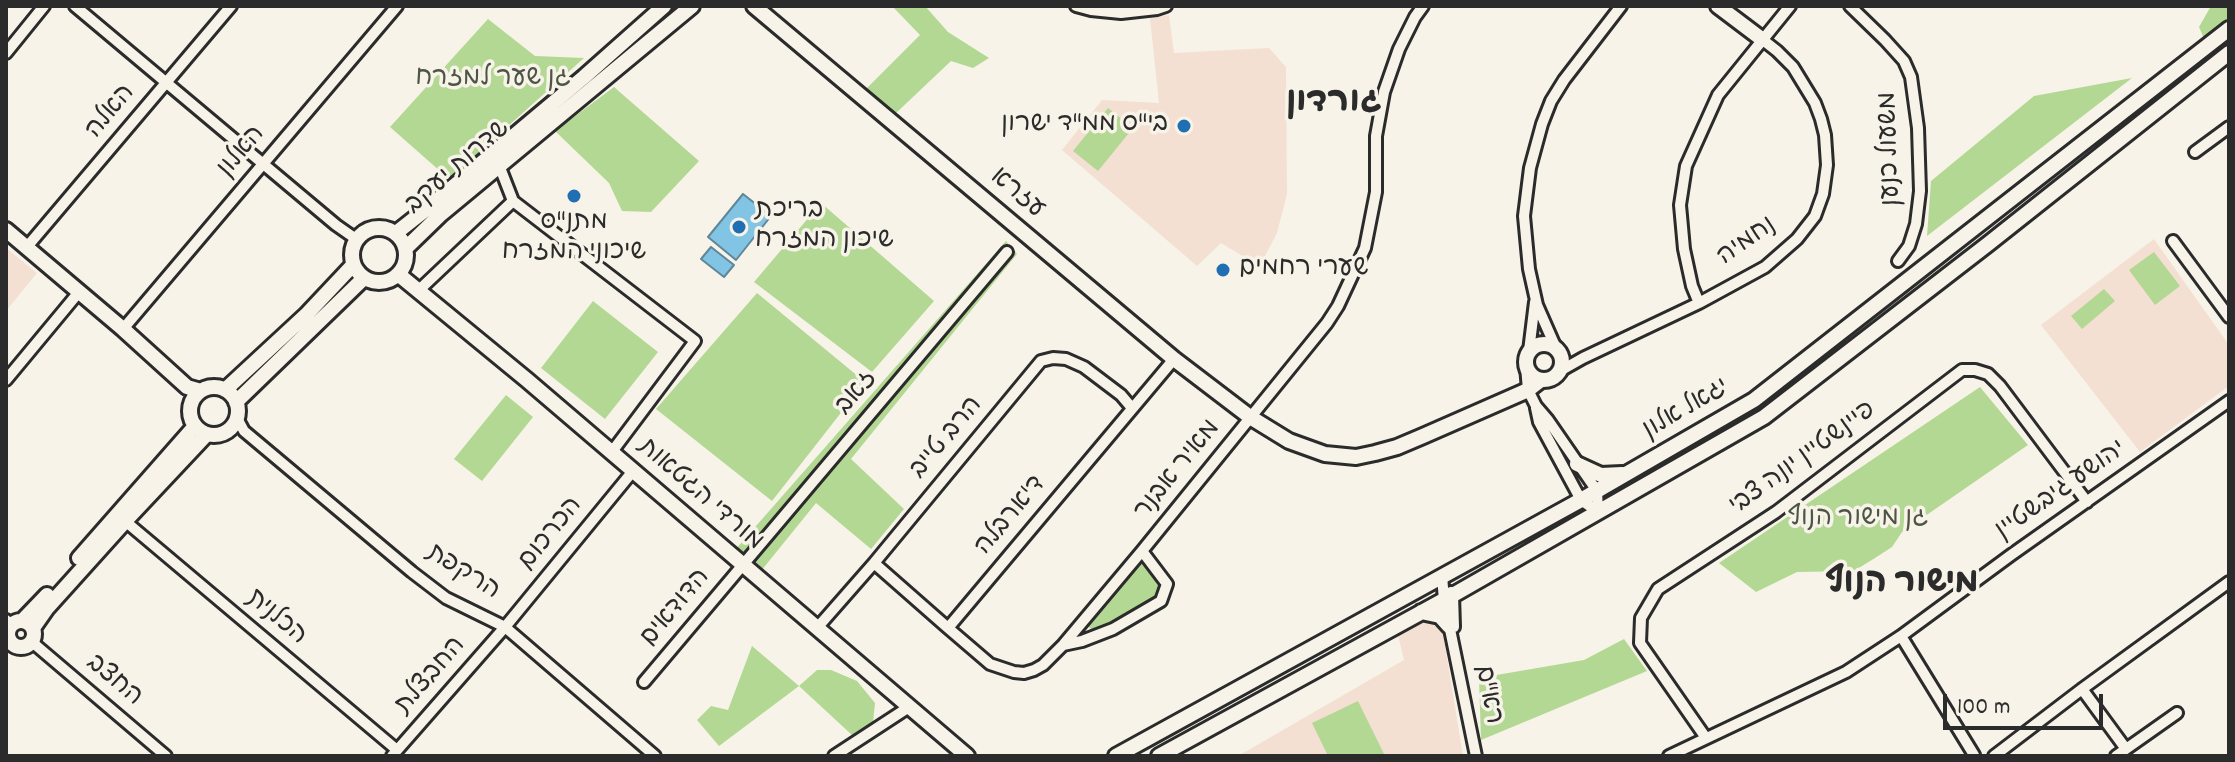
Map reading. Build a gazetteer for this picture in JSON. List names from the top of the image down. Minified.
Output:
{"streets":{"street":["האלה","משעול כנען","האלון","שדרות יעקב","עזרא","נחמיה","זאב","יגאל אלון","הרב טייב","פיינשטיין יונה צבי","מאיר אבנר","יהושע גיבשטיין","מורדי הגטאות","ד'ארבלה","הכרכום","הרקפת","הדודאים","הכלנית","החבצלת","החצב","רא\"ם"]},"crossings":[["שדרות יעקב","מורדי הגטאות"],["עזרא","מאיר אבנר"],["עזרא","ד'ארבלה"],["זאב","מורדי הגטאות"],["זאב","הדודאים"],["יגאל אלון","רא\"ם"],["הרב טייב","מורדי הגטאות"],["הרב טייב","ד'ארבלה"],["פיינשטיין יונה צבי","יהושע גיבשטיין"],["מאיר אבנר","ד'ארבלה"],["מורדי הגטאות","הכרכום"],["מורדי הגטאות","הדודאים"],["הכרכום","הרקפת"],["הכרכום","החבצלת"],["הרקפת","החבצלת"],["הכלנית","החבצלת"]],"districts":["גורדון","מישור הנוף"],"parks":["גן שער למזרח","גן מישור הנוף"],"places":["בי\"ס ממ\"ד ישרון","מתנ\"ס שיכוני המזרח","בריכת שיכון המזרח","שערי רחמים"],"scale_bar":"100 m"}
